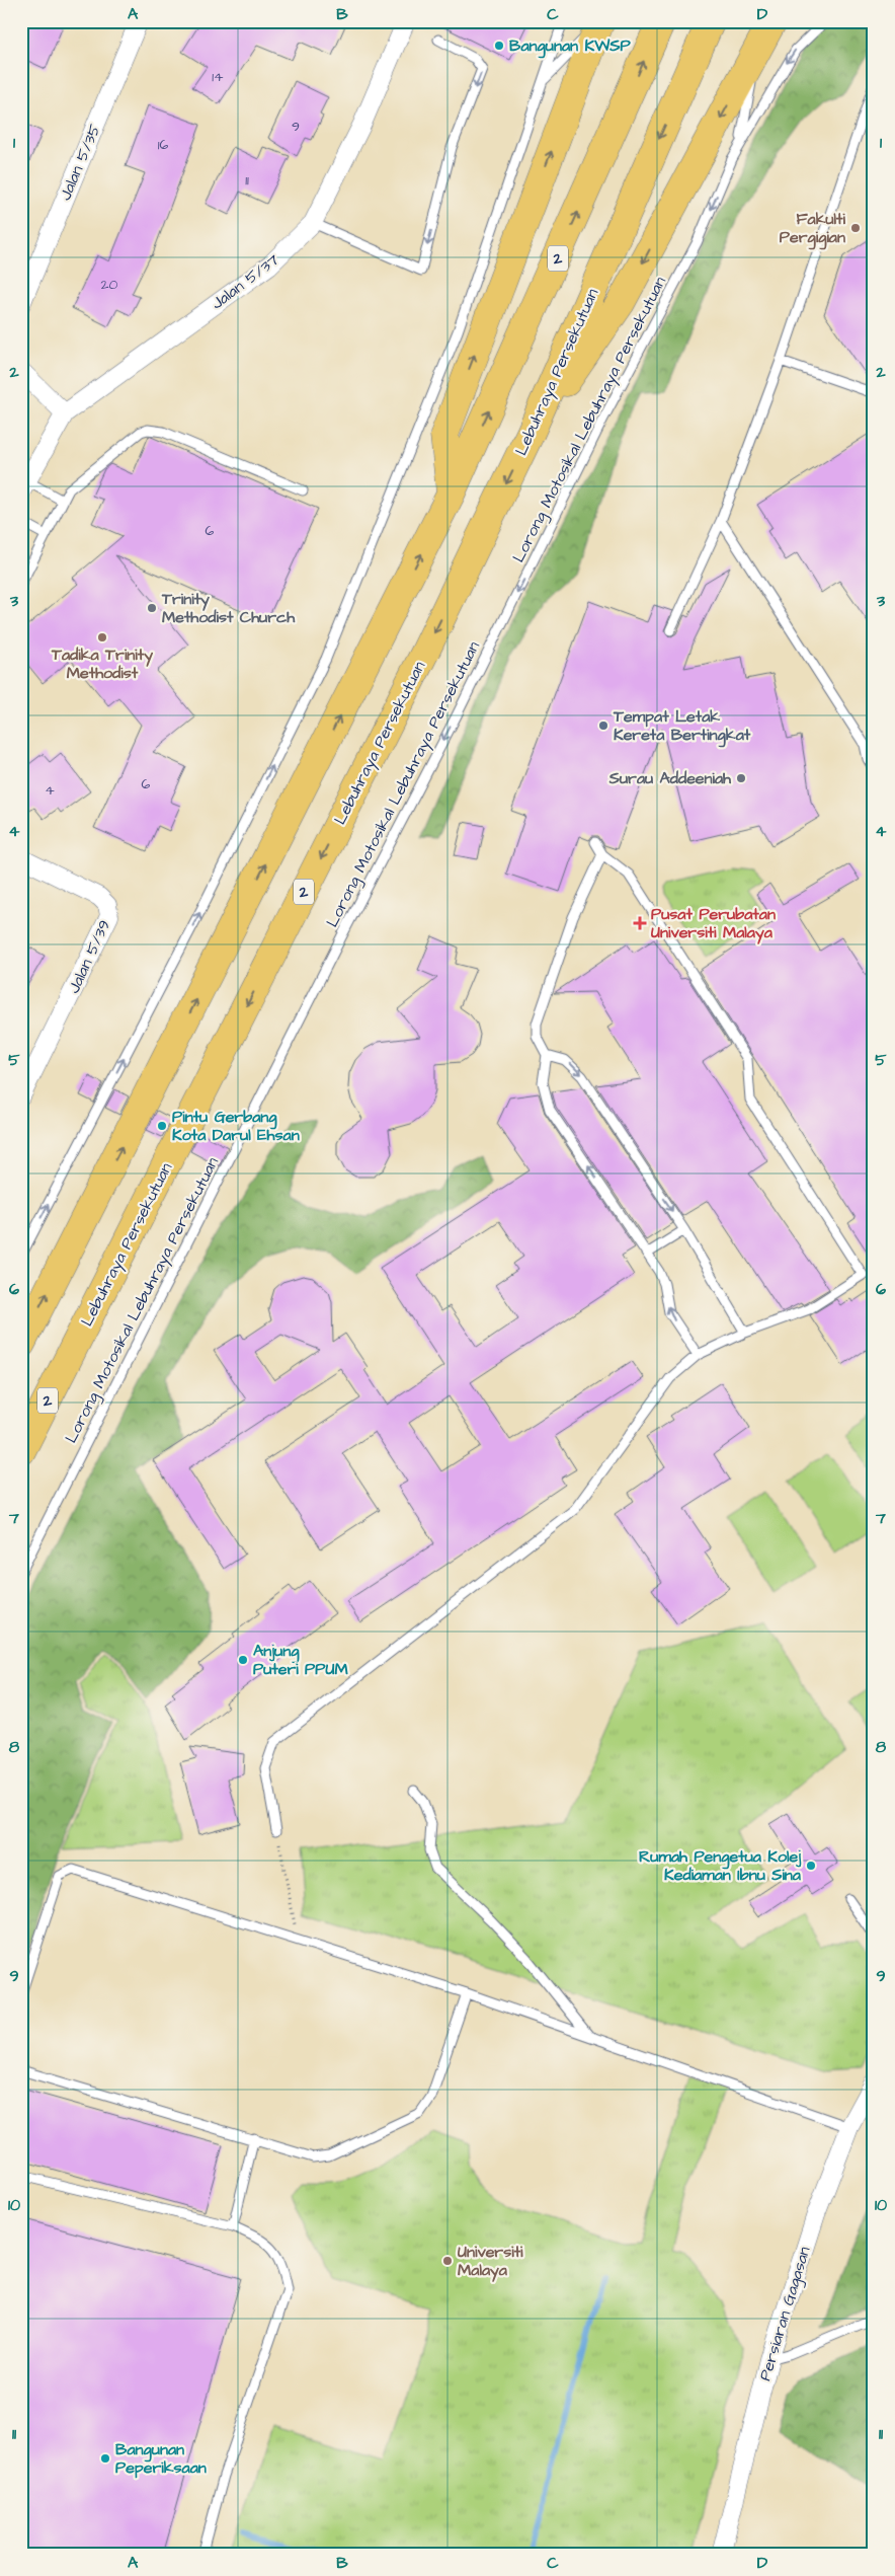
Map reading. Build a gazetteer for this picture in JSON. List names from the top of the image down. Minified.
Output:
{"streets":{"highway":["2","Lebuhraya Persekutuan"],"street":["Jalan 5/35","Jalan 5/37","Jalan 5/39","Persiaran Gagasan"],"lane":["Lorong Motosikal Lebuhraya Persekutuan"]},"one_way":["Lorong Motosikal Lebuhraya Persekutuan"],"places":{"other":["Bangunan KWSP","Fakulti Pergigian","Trinity Methodist Church","Tadika Trinity Methodist","Tempat Letak Kereta Bertingkat","Surau Addeeniah","Pintu Gerbang Kota Darul Ehsan","Anjung Puteri PPUM","Rumah Pengetua Kolej Kediaman Ibnu Sina","Universiti Malaya","Bangunan Peperiksaan"],"health":["Pusat Perubatan Universiti Malaya"]},"house_numbers":["14","9","16","11","20","6","6","4"],"grid":{"columns":["A","B","C","D"],"rows":["1","2","3","4","5","6","7","8","9","10","11"]}}
